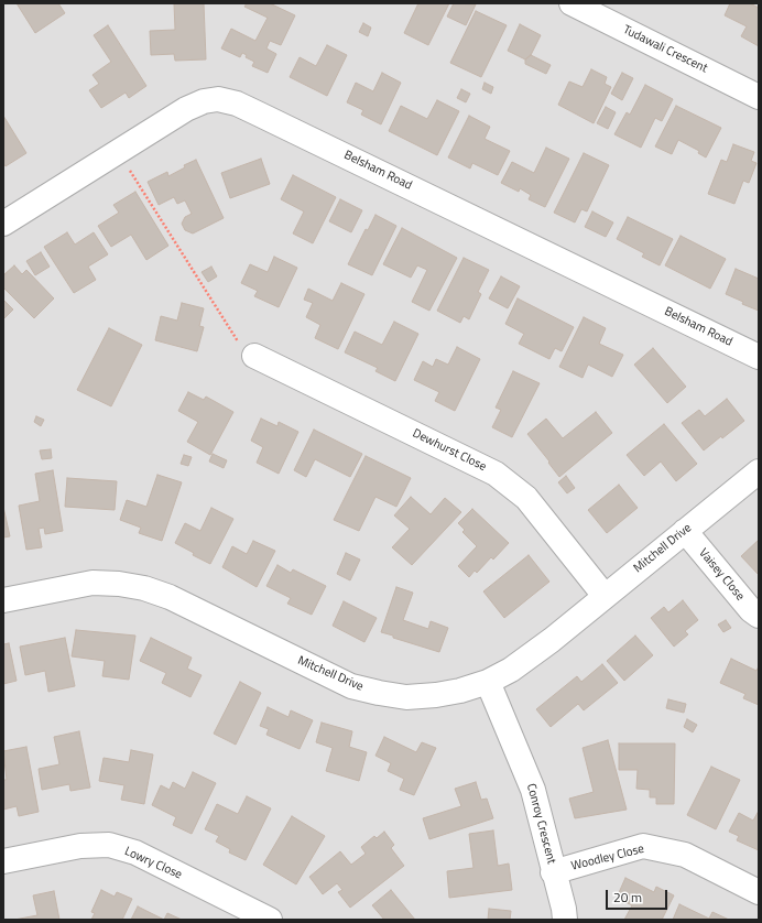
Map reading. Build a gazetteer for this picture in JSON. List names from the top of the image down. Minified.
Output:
{"streets":{"street":["Tudawali Crescent","Belsham Road","Dewhurst Close","Mitchell Drive","Vaisey Close","Conroy Crescent","Woodley Close","Lowry Close"]},"crossings":[["Dewhurst Close","Mitchell Drive"],["Mitchell Drive","Vaisey Close"],["Mitchell Drive","Conroy Crescent"],["Conroy Crescent","Woodley Close"]],"scale_bar":"20 m"}
